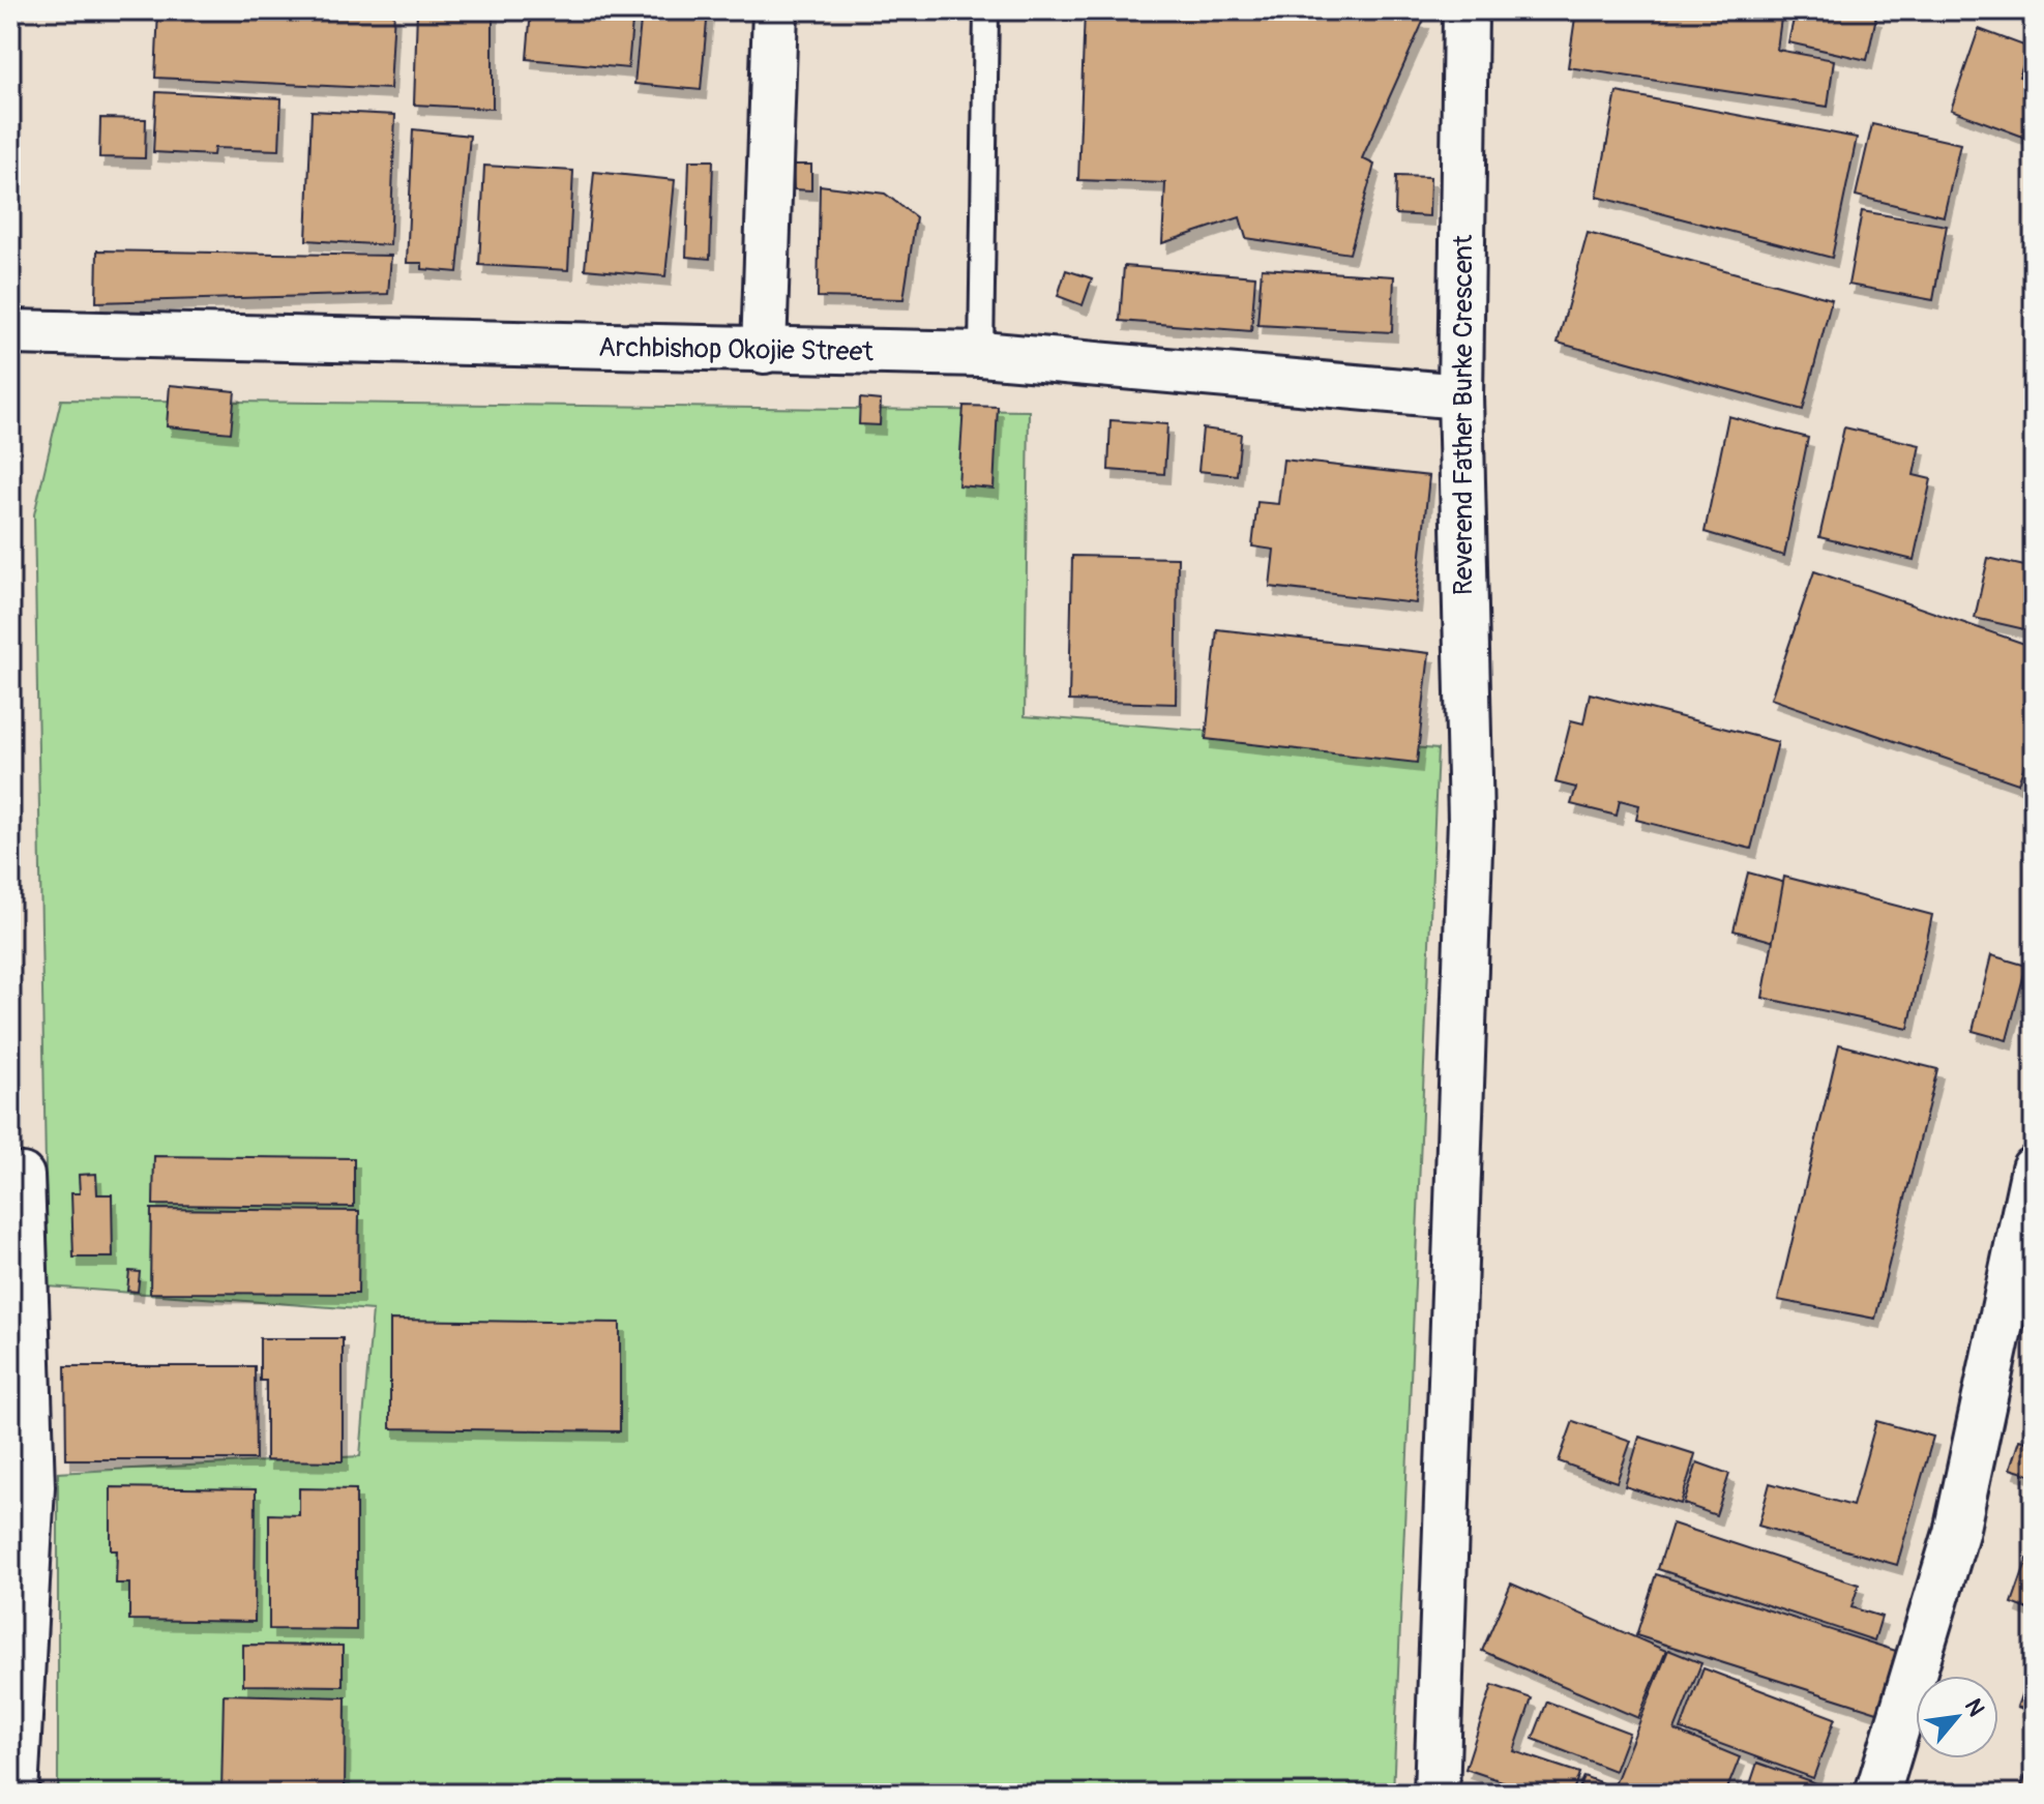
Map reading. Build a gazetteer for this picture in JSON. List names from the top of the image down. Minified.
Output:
{"streets":{"street":["Archbishop Okojie Street","Reverend Father Burke Crescent"]},"crossings":[["Archbishop Okojie Street","Reverend Father Burke Crescent"]],"north":"top right"}
